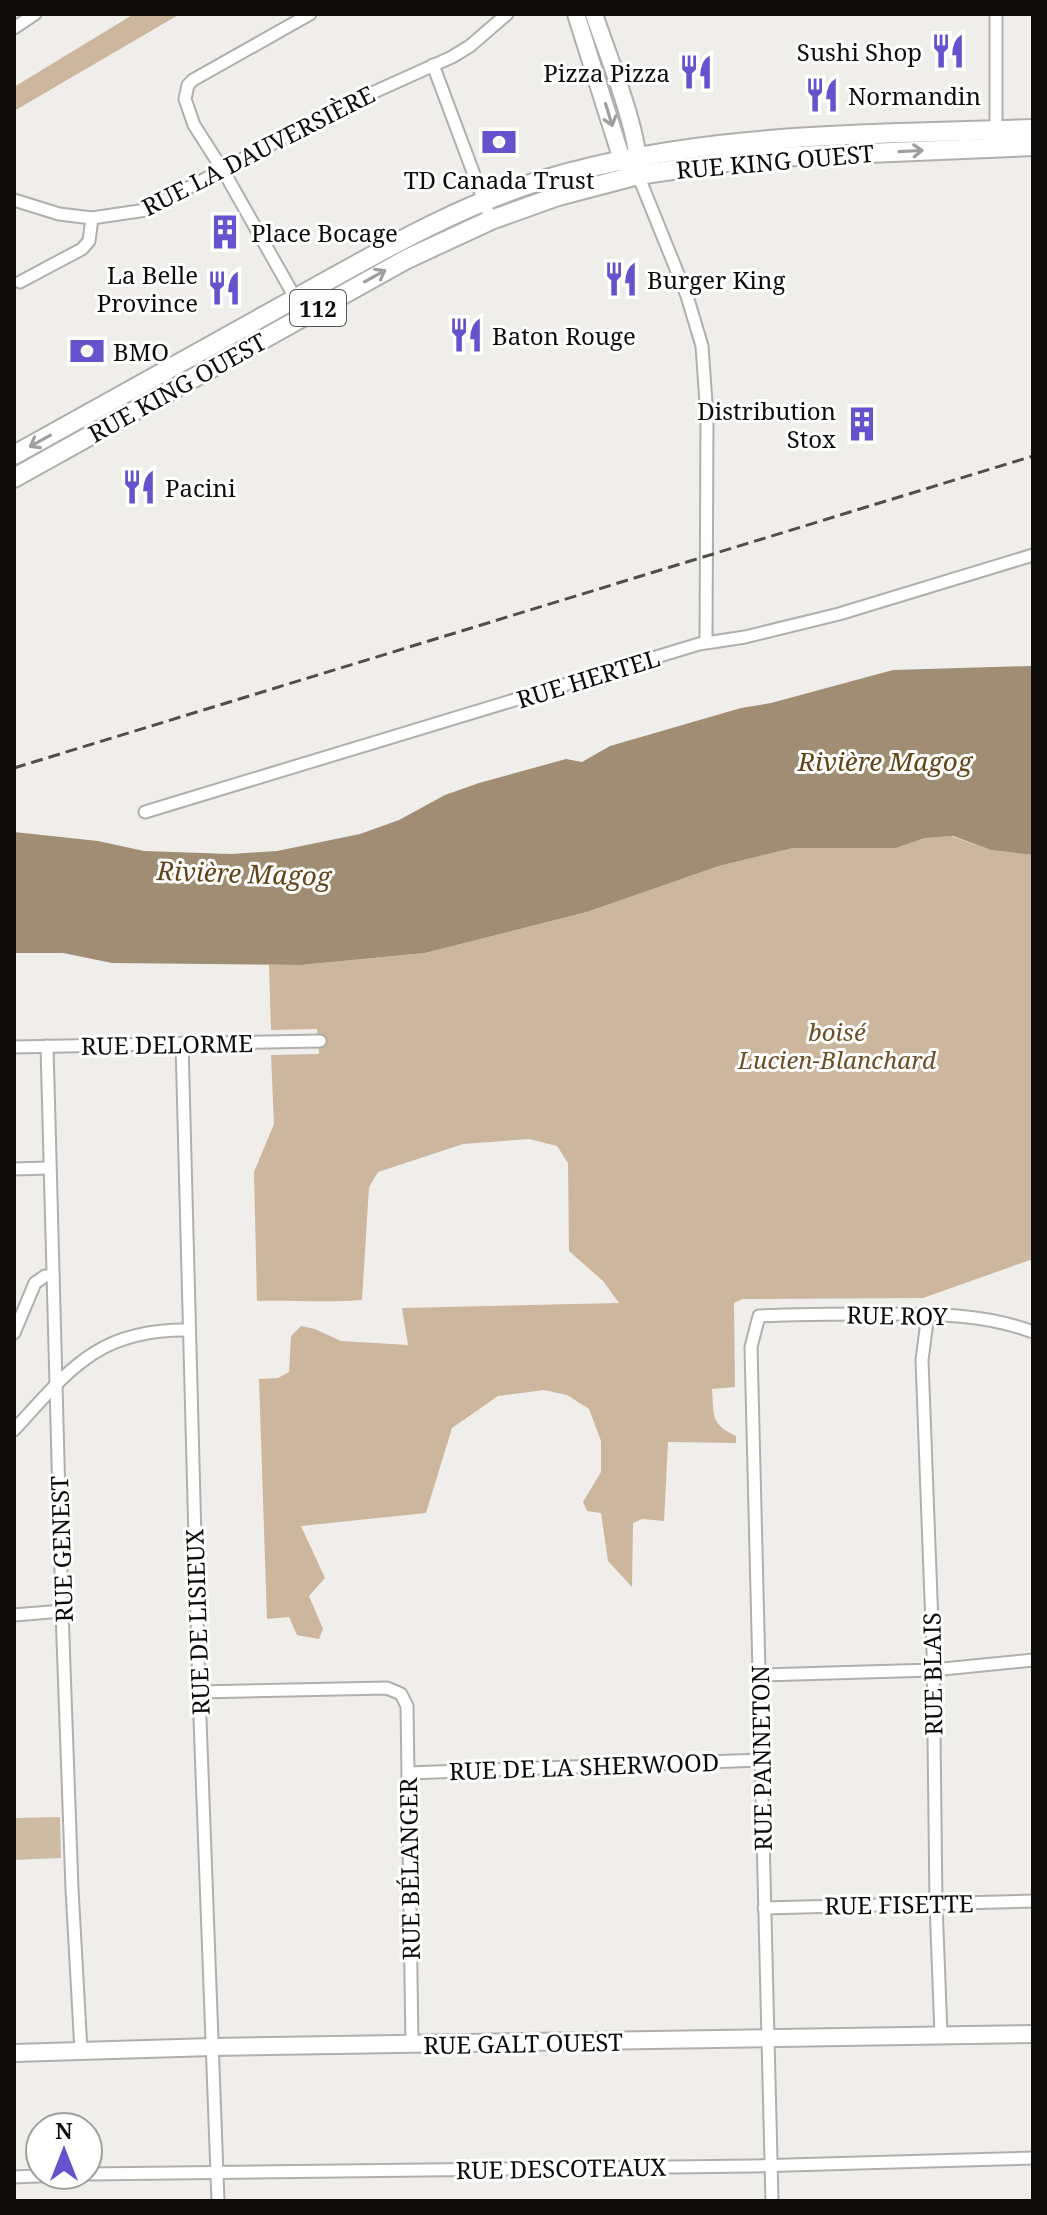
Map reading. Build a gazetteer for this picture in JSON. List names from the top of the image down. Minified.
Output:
{"streets":{"main road":["RUE KING OUEST","112"],"street":["RUE LA DAUVERSIÈRE","RUE HERTEL","RUE DELORME","RUE ROY","RUE GENEST","RUE DE LISIEUX","RUE BLAIS","RUE PANNETON","RUE DE LA SHERWOOD","RUE BÉLANGER","RUE FISETTE","RUE GALT OUEST","RUE DESCOTEAUX"]},"crossings":[["RUE DELORME","RUE GENEST"],["RUE DELORME","RUE DE LISIEUX"],["RUE ROY","RUE BLAIS"],["RUE ROY","RUE PANNETON"],["RUE GENEST","RUE GALT OUEST"],["RUE DE LISIEUX","RUE BÉLANGER"],["RUE DE LISIEUX","RUE GALT OUEST"],["RUE DE LISIEUX","RUE DESCOTEAUX"],["RUE BLAIS","RUE FISETTE"],["RUE BLAIS","RUE GALT OUEST"],["RUE PANNETON","RUE DE LA SHERWOOD"],["RUE PANNETON","RUE FISETTE"],["RUE PANNETON","RUE GALT OUEST"],["RUE PANNETON","RUE DESCOTEAUX"],["RUE DE LA SHERWOOD","RUE BÉLANGER"],["RUE BÉLANGER","RUE GALT OUEST"]],"water":["Rivière Magog"],"parks":["boisé Lucien-Blanchard"],"places":{"restaurant":["Sushi Shop","Pizza Pizza","Normandin","Burger King","La Belle Province","Baton Rouge","Pacini"],"bank":["TD Canada Trust","BMO"],"building":["Place Bocage","Distribution Stox"]},"north":"top"}
